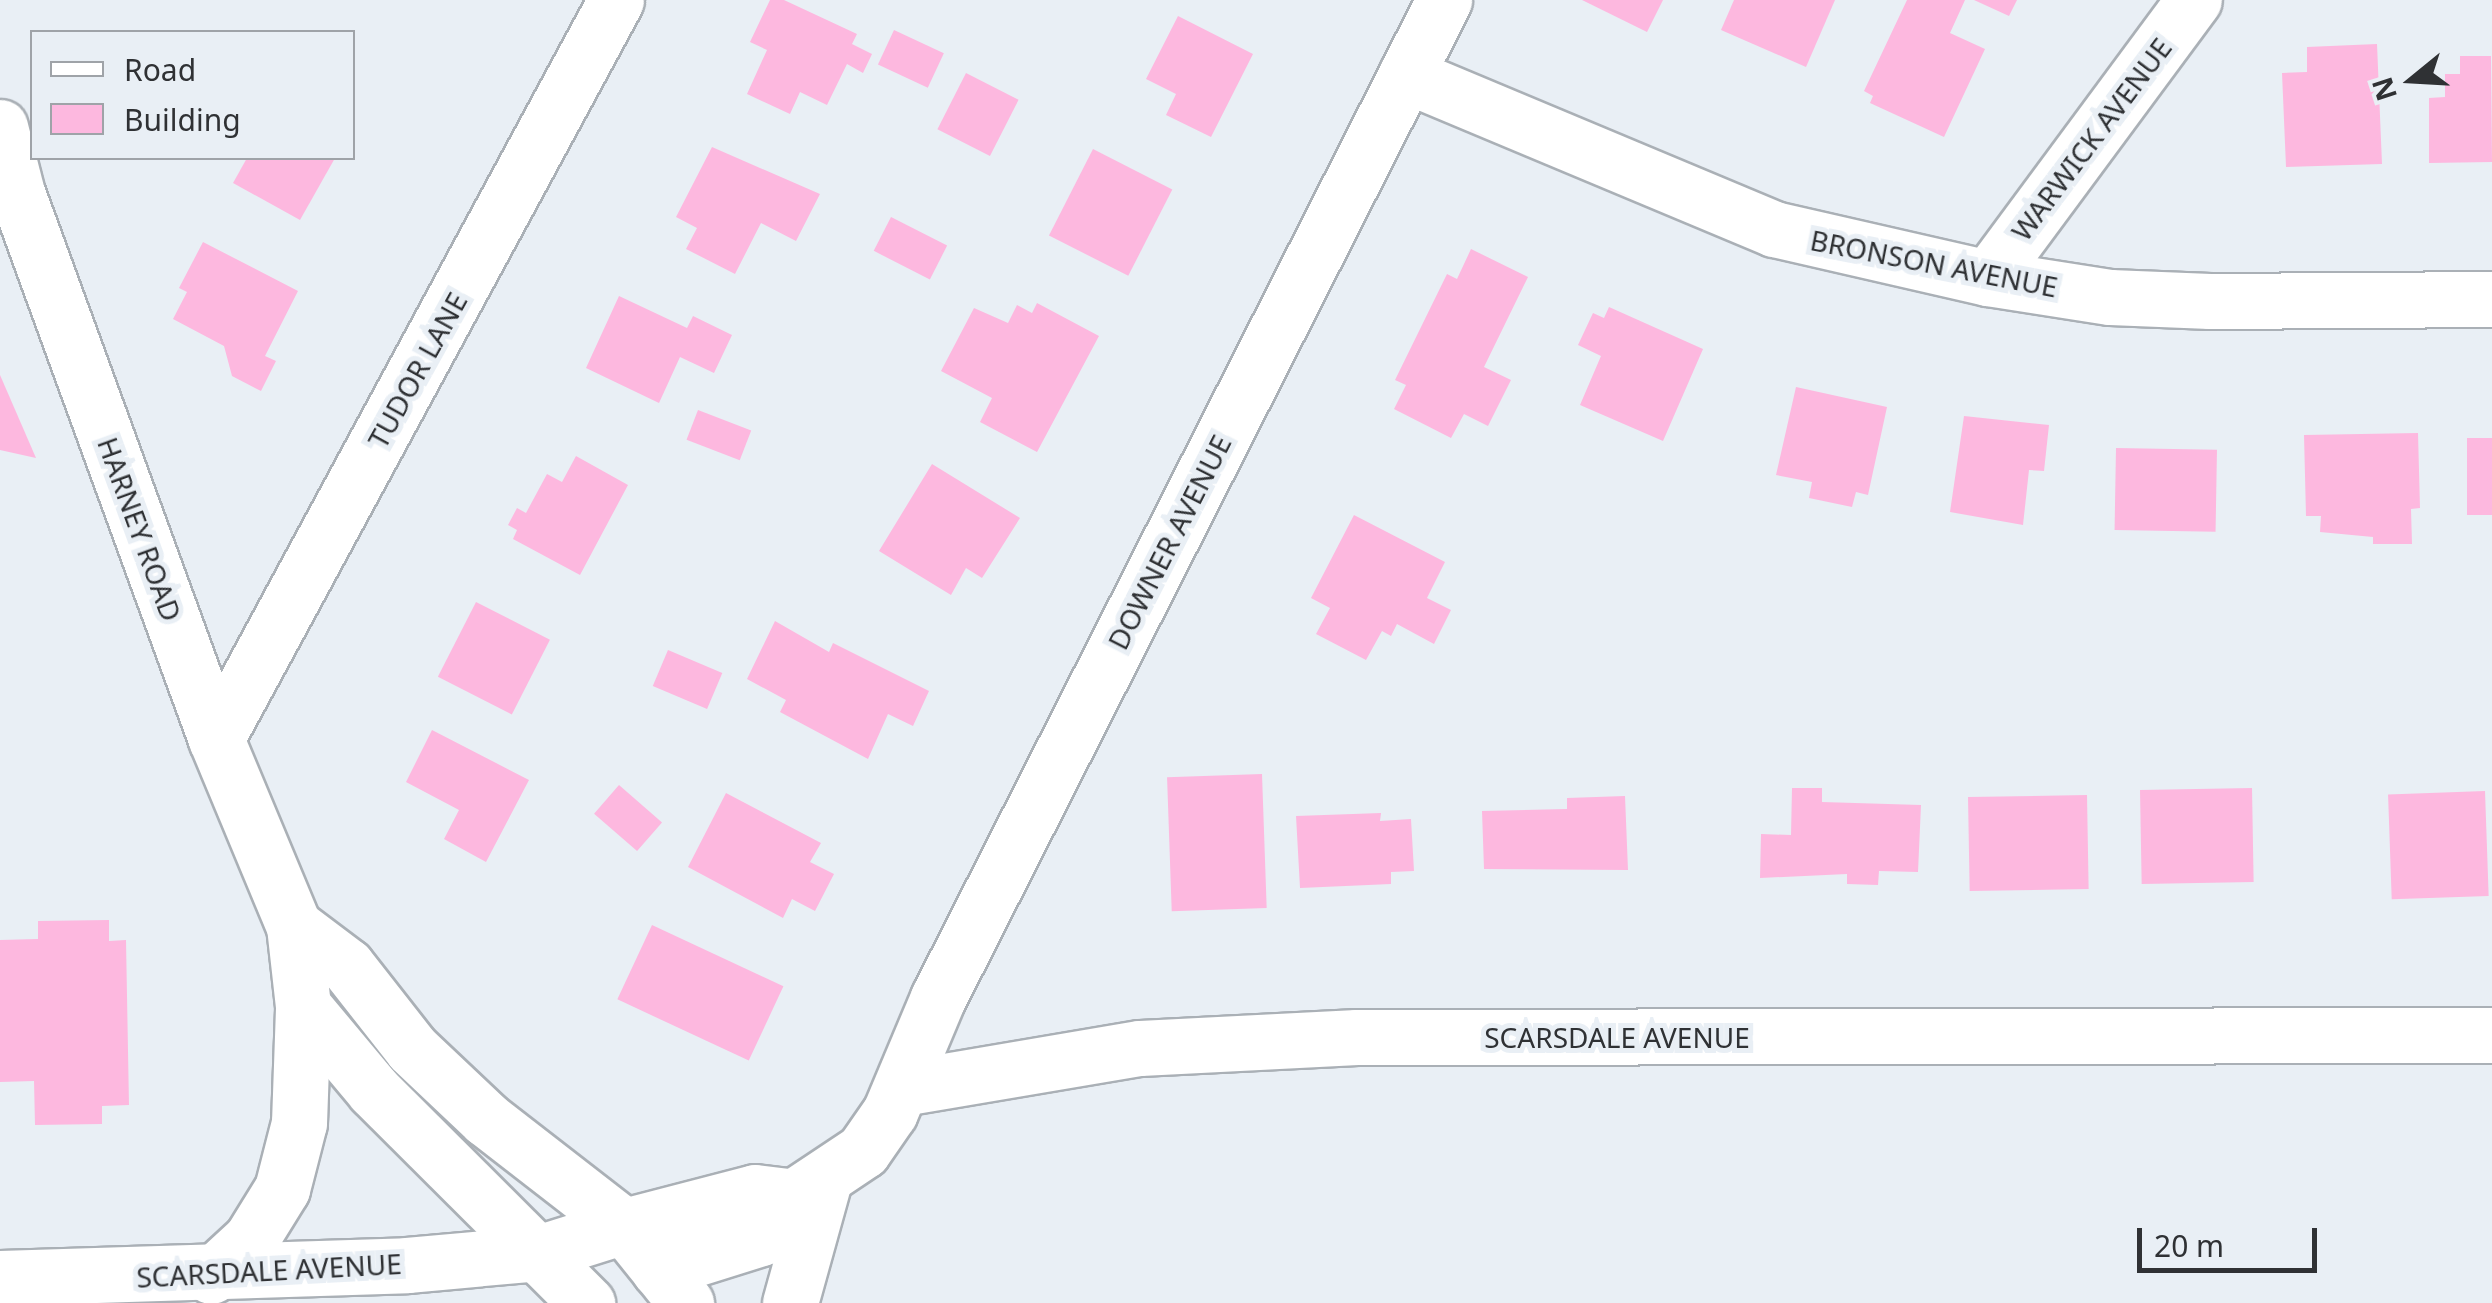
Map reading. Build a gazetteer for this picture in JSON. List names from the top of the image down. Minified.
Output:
{"streets":{"street":["WARWICK AVENUE","BRONSON AVENUE","TUDOR LANE","HARNEY ROAD","DOWNER AVENUE","SCARSDALE AVENUE"]},"crossings":[["WARWICK AVENUE","BRONSON AVENUE"],["BRONSON AVENUE","DOWNER AVENUE"],["TUDOR LANE","HARNEY ROAD"],["HARNEY ROAD","SCARSDALE AVENUE"],["DOWNER AVENUE","SCARSDALE AVENUE"]],"legend":["Road","Building"],"scale_bar":"20 m","north":"left"}
